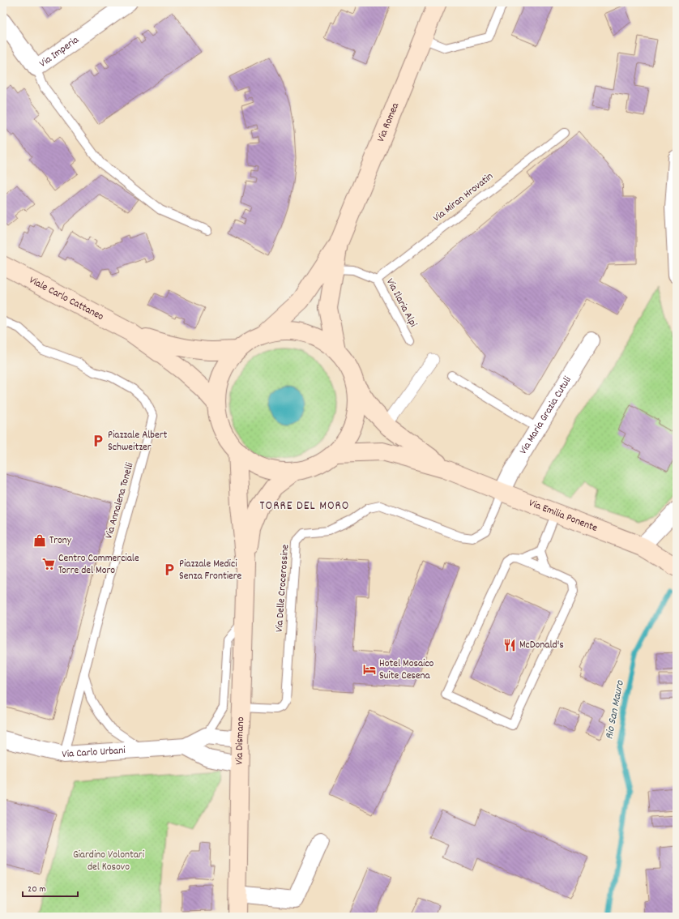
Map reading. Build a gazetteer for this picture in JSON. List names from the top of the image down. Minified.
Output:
{"streets":{"main road":["Via Romea","Viale Carlo Cattaneo","Via Emilia Ponente","Via Dismano"],"street":["Via Imperia","Via Maria Grazia Cutuli","Via Carlo Urbani"],"lane":["Via Miran Hrovatin","Via Ilaria Alpi","Via Annalena Tonelli","Via Delle Crocerossine"]},"crossings":[["Via Romea","Via Ilaria Alpi"],["Via Miran Hrovatin","Via Ilaria Alpi"],["Via Maria Grazia Cutuli","Via Emilia Ponente"],["Via Maria Grazia Cutuli","Via Delle Crocerossine"],["Via Annalena Tonelli","Via Carlo Urbani"],["Via Emilia Ponente","Via Delle Crocerossine"],["Via Delle Crocerossine","Via Dismano"]],"districts":["TORRE DEL MORO"],"water":["Rio San Mauro"],"parks":["Giardino Volontari del Kosovo"],"places":{"parking":["Piazzale Albert Schweitzer","Piazzale Medici Senza Frontiere"],"shop":["Trony"],"supermarket":["Centro Commerciale Torre del Moro"],"restaurant":["McDonald's"],"hotel":["Hotel Mosaico Suite Cesena"]},"scale_bar":"20 m"}
